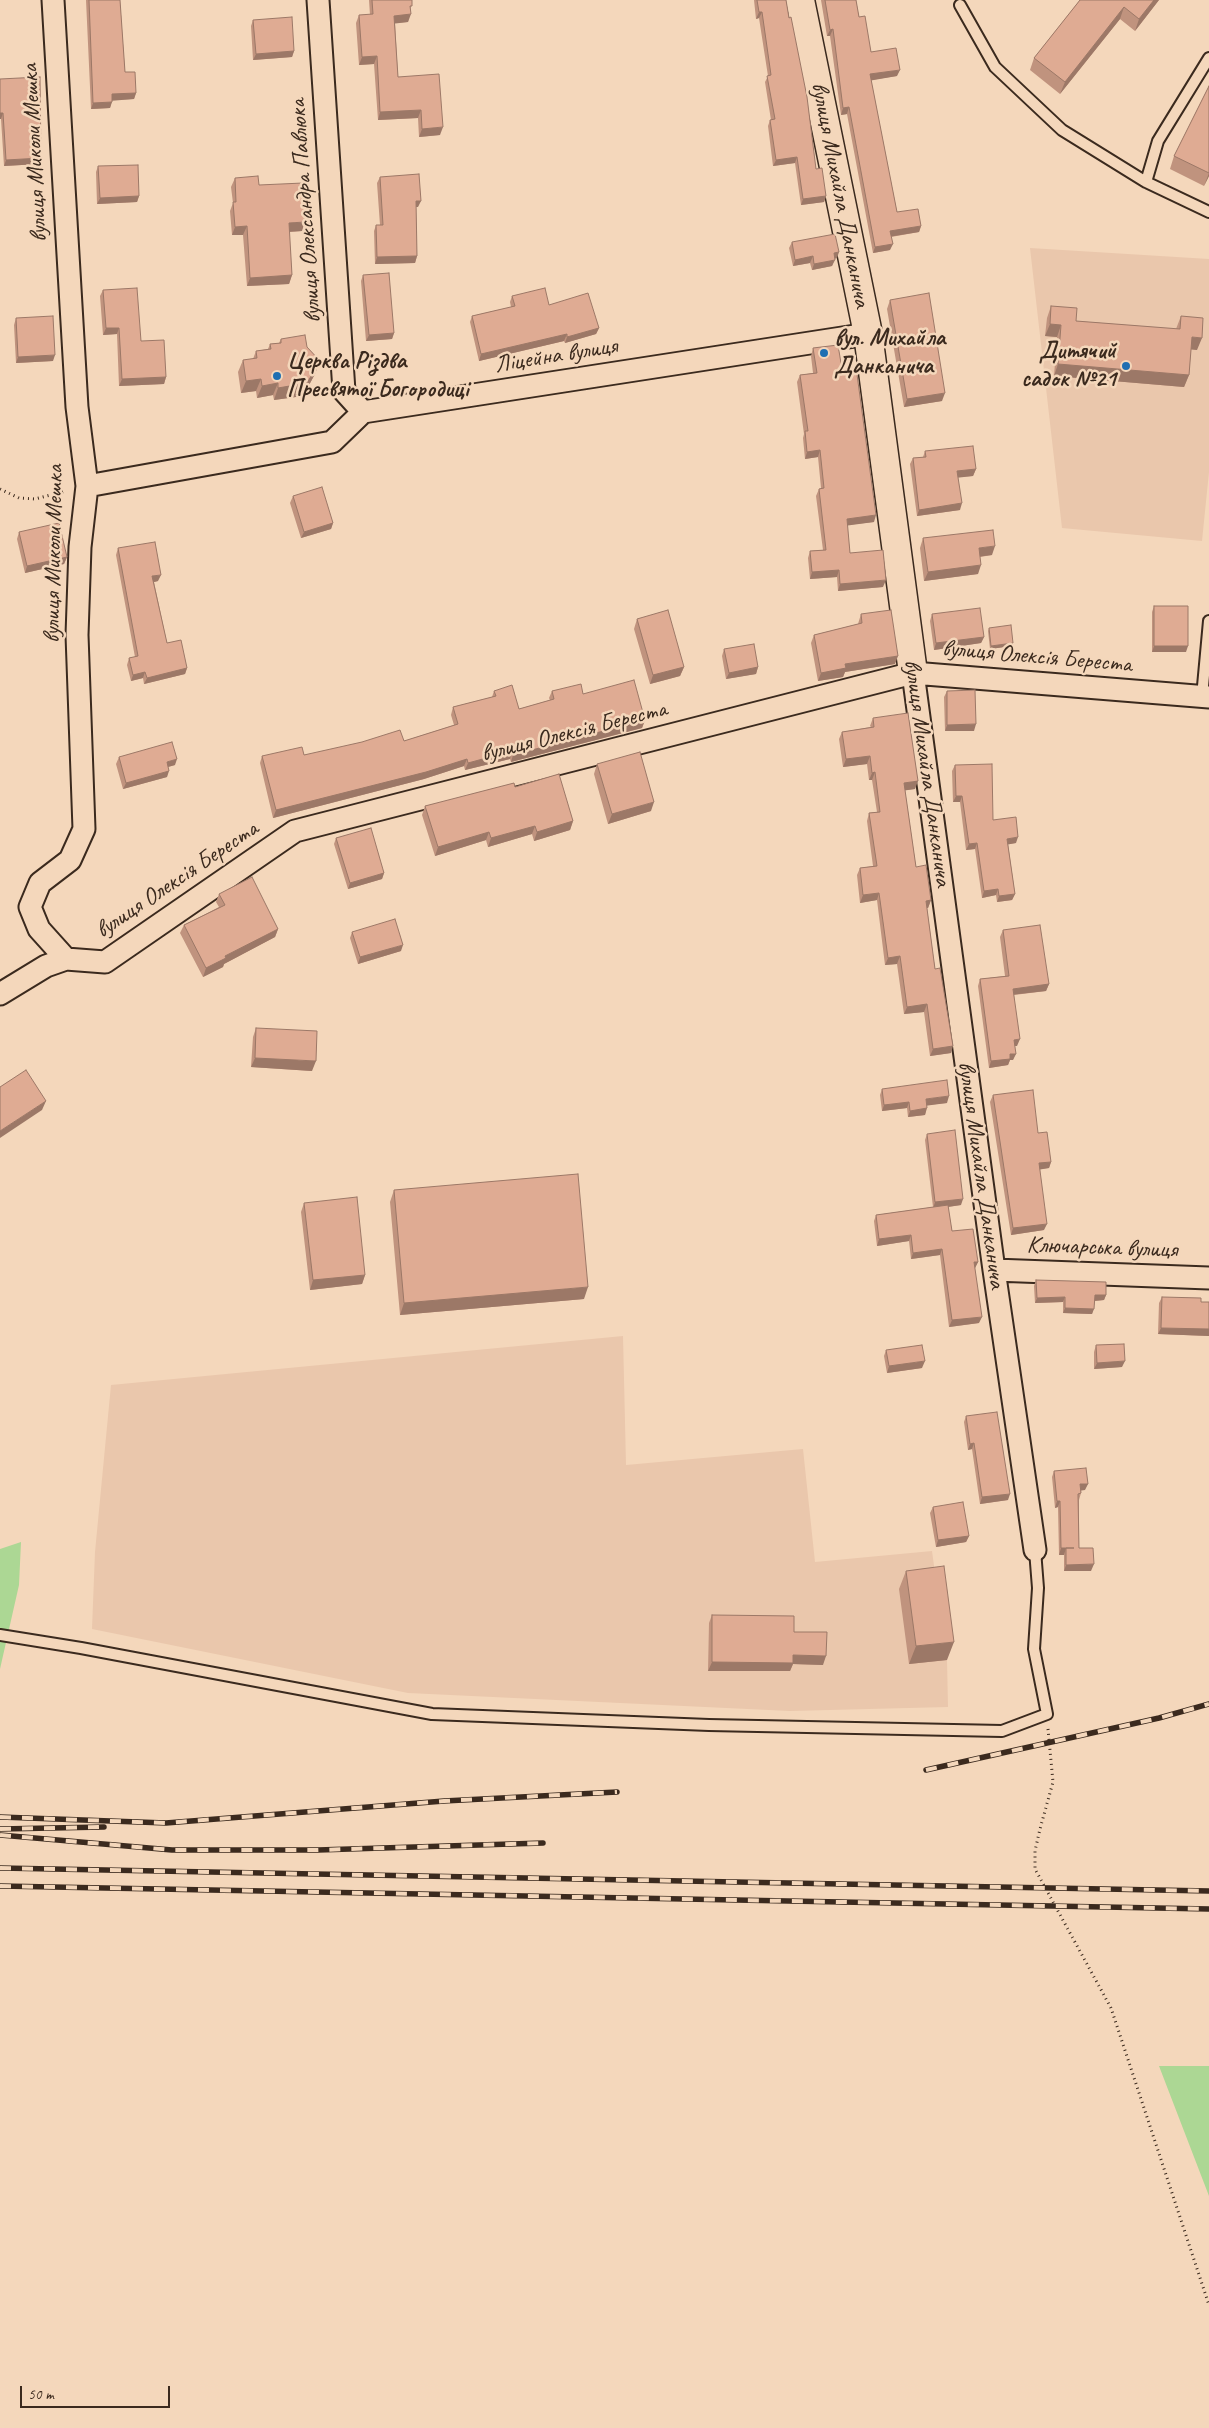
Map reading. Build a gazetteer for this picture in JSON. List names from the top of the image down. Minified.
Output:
{"streets":{"street":["вулиця Миколи Мешка","вулиця Михайла Данканича","вулиця Олександра Павлюка","Ліцейна вулиця","вулиця Олексія Береста","Ключарська вулиця"]},"crossings":[["вулиця Миколи Мешка","вулиця Олексія Береста"],["вулиця Михайла Данканича","Ліцейна вулиця"],["вулиця Михайла Данканича","вулиця Олексія Береста"],["вулиця Михайла Данканича","Ключарська вулиця"],["вулиця Олександра Павлюка","Ліцейна вулиця"]],"places":["вул. Михайла Данканича","Дитячий садок №21","Церква Різдва Пресвятої Богородиці"],"scale_bar":"50 m"}
